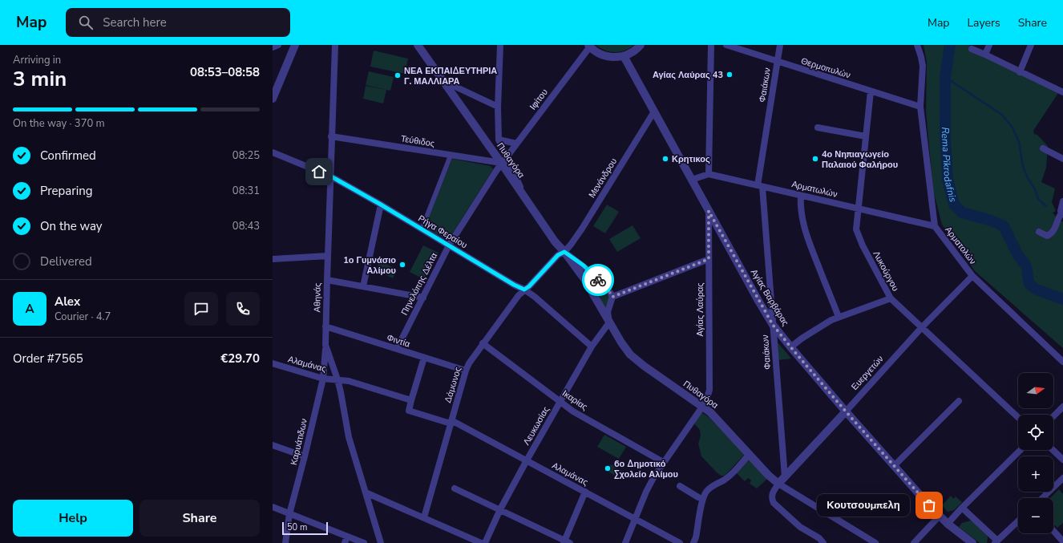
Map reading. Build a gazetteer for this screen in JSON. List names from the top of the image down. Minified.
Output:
{"streets":{"street":["Θερμοπυλών","Φαιάκων","Ιφίτου","Τεύθιδος","Πυθαγόρα","Μενάνδρου","Αρματωλών","Ρήγα Φεραίου","Αρματολών","Λυκούργου","Πηνελόπης Δέλτα","Αθηνάς","Αγίας Βαρβάρας","Αγίας Λαύρας","Φιντία","Αλαμάνας","Ευεργετών","Δάμωνος","Ικαρίας","Λευκωσίας","Καρυάτιδων"]},"crossings":[["Θερμοπυλών","Φαιάκων"],["Θερμοπυλών","Αρματολών"],["Θερμοπυλών","Λυκούργου"],["Φαιάκων","Αρματωλών"],["Φαιάκων","Αγίας Βαρβάρας"],["Φαιάκων","Ευεργετών"],["Ιφίτου","Τεύθιδος"],["Ιφίτου","Πυθαγόρα"],["Ιφίτου","Πηνελόπης Δέλτα"],["Τεύθιδος","Πυθαγόρα"],["Τεύθιδος","Πηνελόπης Δέλτα"],["Τεύθιδος","Αθηνάς"],["Πυθαγόρα","Μενάνδρου"],["Πυθαγόρα","Πηνελόπης Δέλτα"],["Πυθαγόρα","Αγίας Λαύρας"],["Πυθαγόρα","Ευεργετών"],["Πυθαγόρα","Δάμωνος"],["Πυθαγόρα","Λευκωσίας"],["Μενάνδρου","Αγίας Βαρβάρας"],["Μενάνδρου","Δάμωνος"],["Αρματωλών","Αρματολών"],["Αρματωλών","Λυκούργου"],["Ρήγα Φεραίου","Πηνελόπης Δέλτα"],["Ρήγα Φεραίου","Αθηνάς"],["Ρήγα Φεραίου","Δάμωνος"],["Ρήγα Φεραίου","Λευκωσίας"],["Αρματολών","Ευεργετών"],["Λυκούργου","Ευεργετών"],["Πηνελόπης Δέλτα","Φιντία"],["Αθηνάς","Φιντία"],["Αθηνάς","Αλαμάνας"],["Αθηνάς","Καρυάτιδων"],["Αγίας Βαρβάρας","Αγίας Λαύρας"],["Αγίας Βαρβάρας","Ευεργετών"],["Αγίας Λαύρας","Αλαμάνας"],["Αγίας Λαύρας","Ικαρίας"],["Φιντία","Δάμωνος"],["Αλαμάνας","Δάμωνος"],["Αλαμάνας","Λευκωσίας"],["Αλαμάνας","Καρυάτιδων"],["Δάμωνος","Ικαρίας"],["Ικαρίας","Λευκωσίας"]],"water":["Rema Pikrodafnis"],"places":["Αγίας Λαύρας 43","ΝΕΑ ΕΚΠΑΙΔΕΥΤΗΡΙΑ Γ. ΜΑΛΛΙΑΡΑ","Κρητικος","4ο Νηπιαγωγείο Παλαιού Φαλήρου","1ο Γυμνάσιο Αλίμου","6ο Δημοτικό Σχολείο Αλίμου","Κουτσουμπελη"],"scale_bar":"50 m","north":"right","page":{"header":"Map","search":"Search here","nav":["Map","Layers","Share"],"heading":["3 min","Arriving in","08:53–08:58"],"panel":["Alex","Courier · 4.7","Order #7565","€29.70"],"bar":"On the way · 370 m","list":[["Confirmed","08:25"],["Preparing","08:31"],["On the way","08:43"],"Delivered"],"round":"A","map_buttons":["+","−"],"buttons":["Help","Share"],"bubble":"Κουτσουμπελη","scale":"50 m"}}
